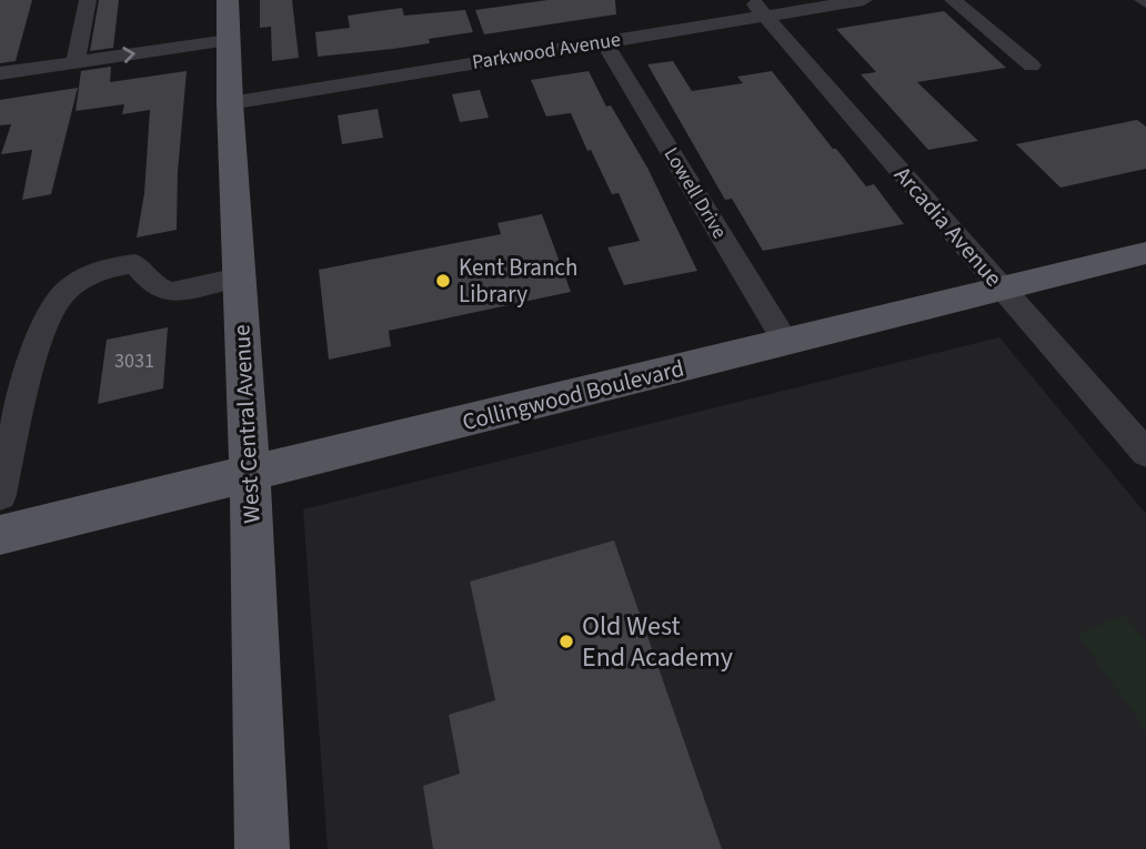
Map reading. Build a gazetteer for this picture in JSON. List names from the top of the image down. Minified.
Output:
{"streets":{"main road":["Collingwood Boulevard","West Central Avenue"],"street":["Parkwood Avenue","Lowell Drive","Arcadia Avenue"]},"crossings":[["Parkwood Avenue","Lowell Drive"],["Parkwood Avenue","Arcadia Avenue"],["Parkwood Avenue","West Central Avenue"],["Lowell Drive","Collingwood Boulevard"],["Arcadia Avenue","Collingwood Boulevard"],["Collingwood Boulevard","West Central Avenue"]],"places":["Kent Branch Library","Old West End Academy"],"house_numbers":["3031"]}
